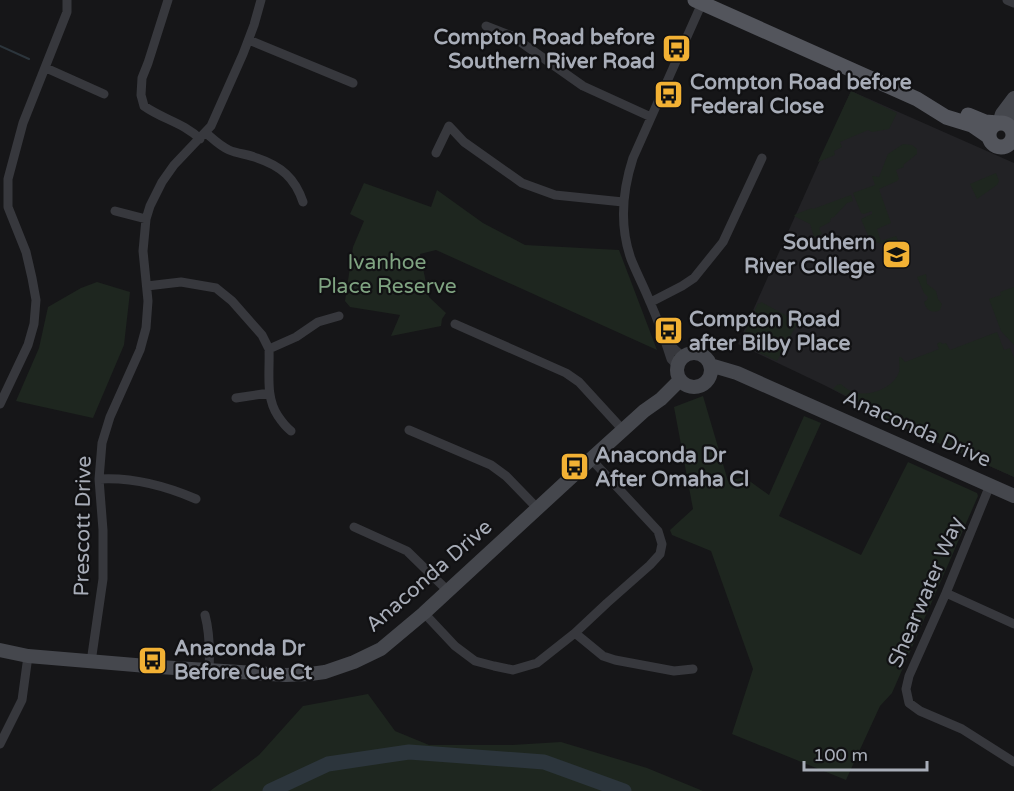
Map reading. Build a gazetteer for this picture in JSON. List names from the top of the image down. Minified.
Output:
{"streets":{"main road":["Anaconda Drive"],"street":["Prescott Drive","Shearwater Way"]},"crossings":[["Anaconda Drive","Prescott Drive"],["Anaconda Drive","Shearwater Way"]],"parks":["Ivanhoe Place Reserve"],"places":{"bus stop":["Compton Road before Southern River Road","Compton Road before Federal Close","Compton Road after Bilby Place","Anaconda Dr After Omaha Cl","Anaconda Dr Before Cue Ct"],"school or university":["Southern River College"]},"scale_bar":"100 m"}
